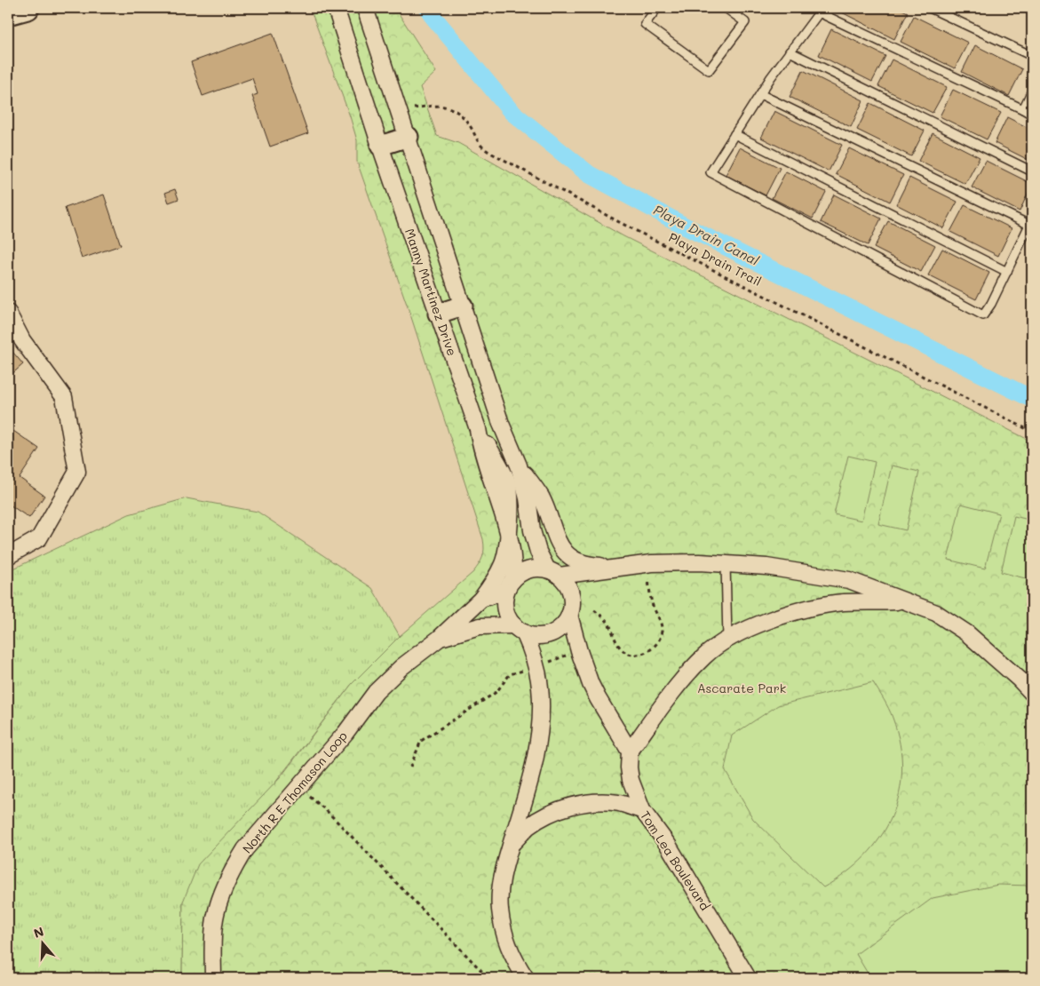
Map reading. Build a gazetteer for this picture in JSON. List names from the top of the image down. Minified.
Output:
{"streets":{"street":["Manny Martinez Drive","North R E Thomason Loop","Tom Lea Boulevard"],"path":["Playa Drain Trail"]},"crossings":[["Playa Drain Trail","Manny Martinez Drive"],["Manny Martinez Drive","North R E Thomason Loop"]],"water":["Playa Drain Canal"],"parks":["Ascarate Park"],"north":"top"}
